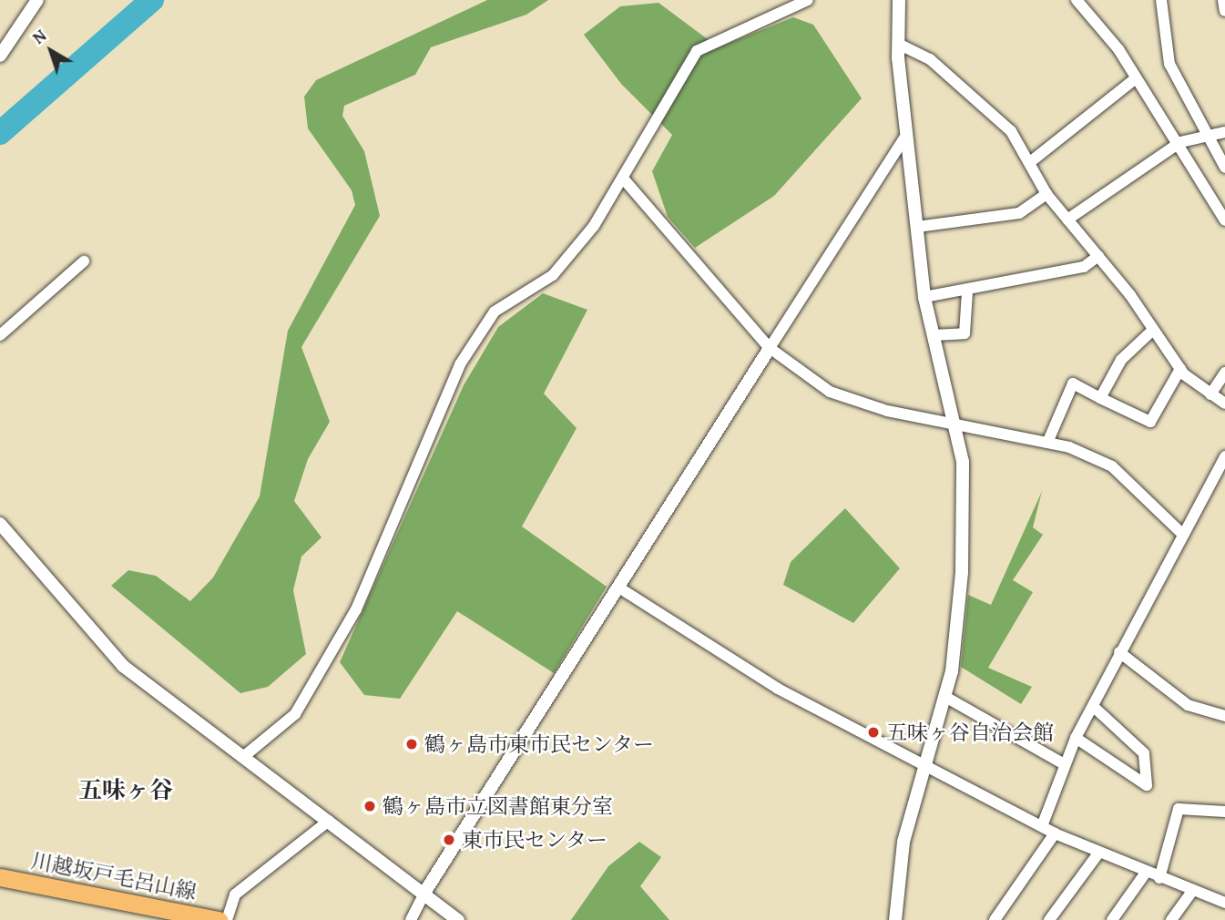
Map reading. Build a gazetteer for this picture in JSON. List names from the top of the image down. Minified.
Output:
{"streets":{"main road":["川越坂戸毛呂山線"]},"districts":["五味ヶ谷"],"places":["五味ヶ谷自治会館","鶴ヶ島市東市民センター","鶴ヶ島市立図書館東分室","東市民センター"],"north":"top left"}
